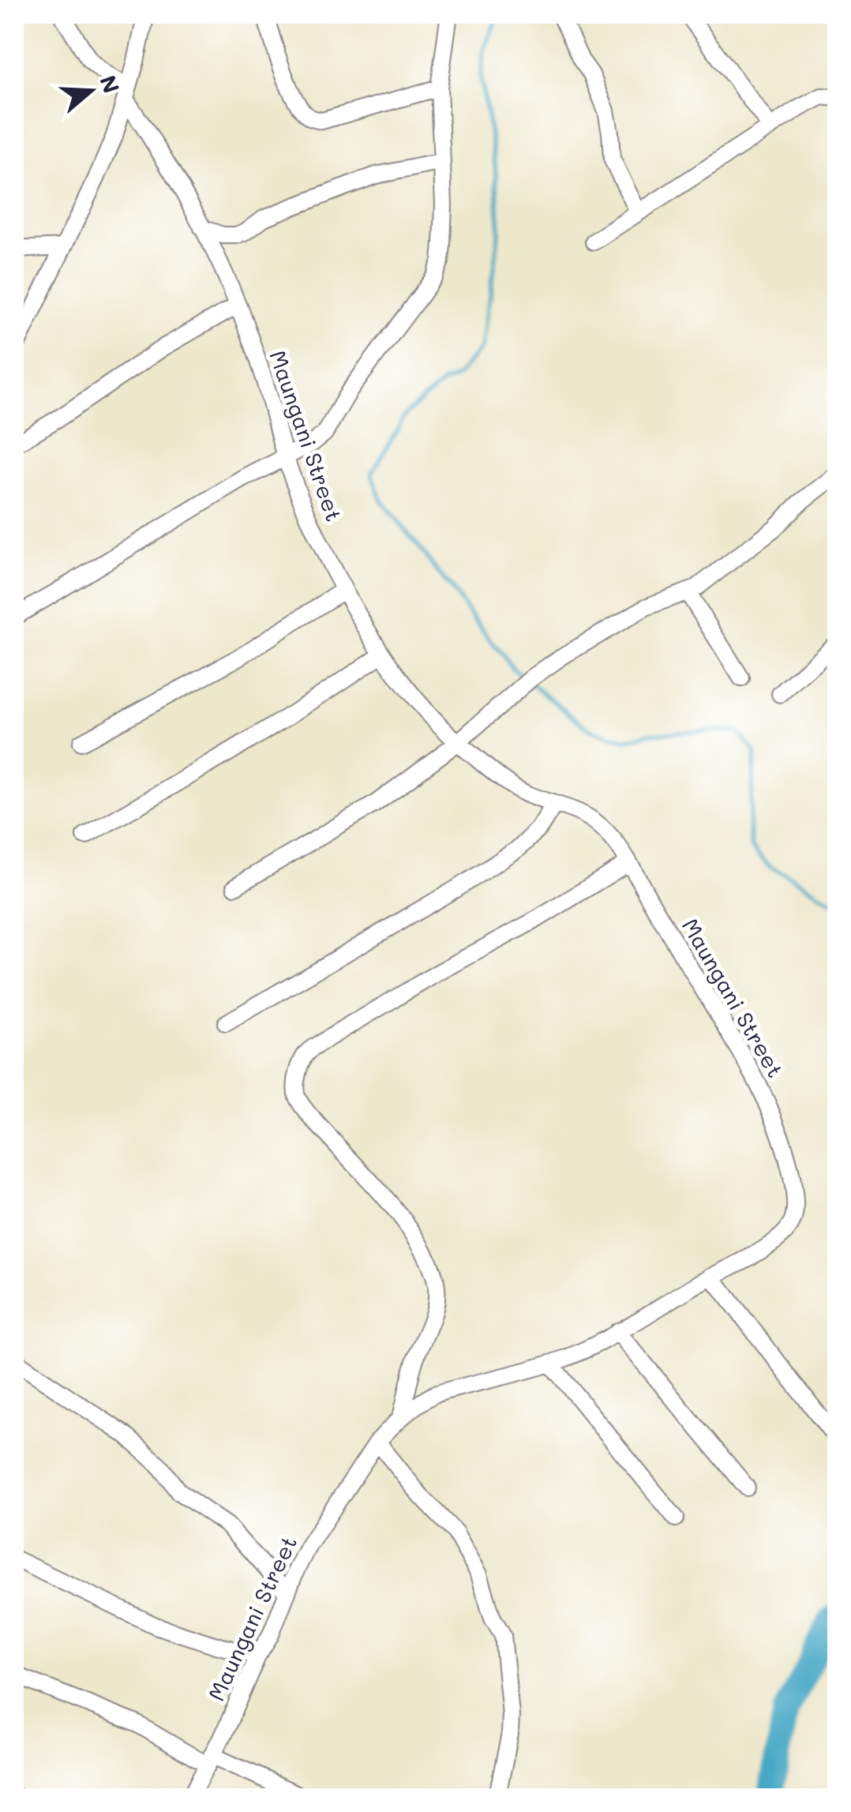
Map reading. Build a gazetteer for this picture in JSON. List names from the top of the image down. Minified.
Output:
{"streets":{"street":["Maungani Street"]},"north":"right"}
